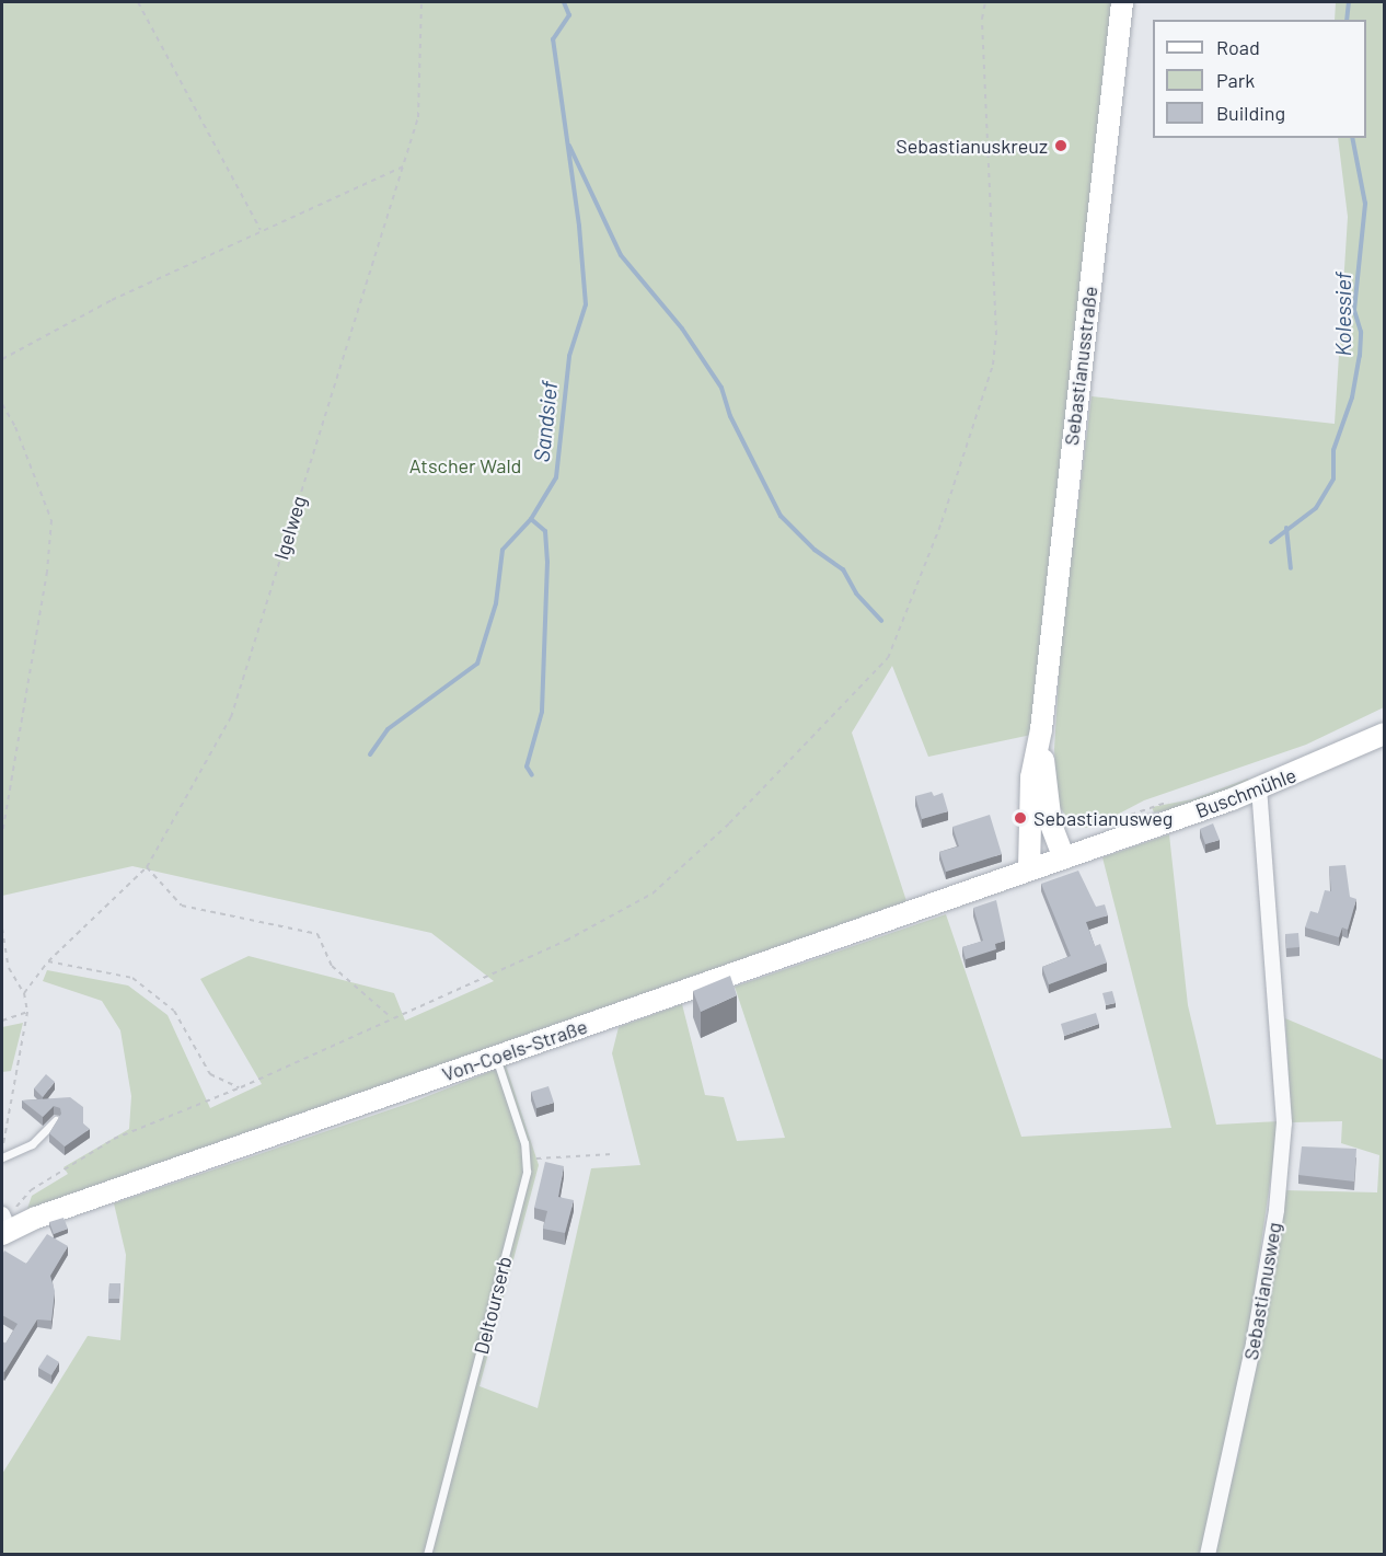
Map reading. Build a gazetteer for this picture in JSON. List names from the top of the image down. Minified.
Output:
{"streets":{"main road":["Sebastianusstraße","Buschmühle","Von-Coels-Straße"],"street":["Sebastianusweg"],"lane":["Deltourserb"],"path":["Igelweg"]},"crossings":[["Sebastianusstraße","Buschmühle"],["Sebastianusstraße","Von-Coels-Straße"],["Buschmühle","Von-Coels-Straße"],["Buschmühle","Sebastianusweg"],["Von-Coels-Straße","Deltourserb"]],"water":["Kolessief","Sandsief"],"parks":["Atscher Wald"],"places":["Sebastianuskreuz","Sebastianusweg"],"legend":["Road","Park","Building"]}
